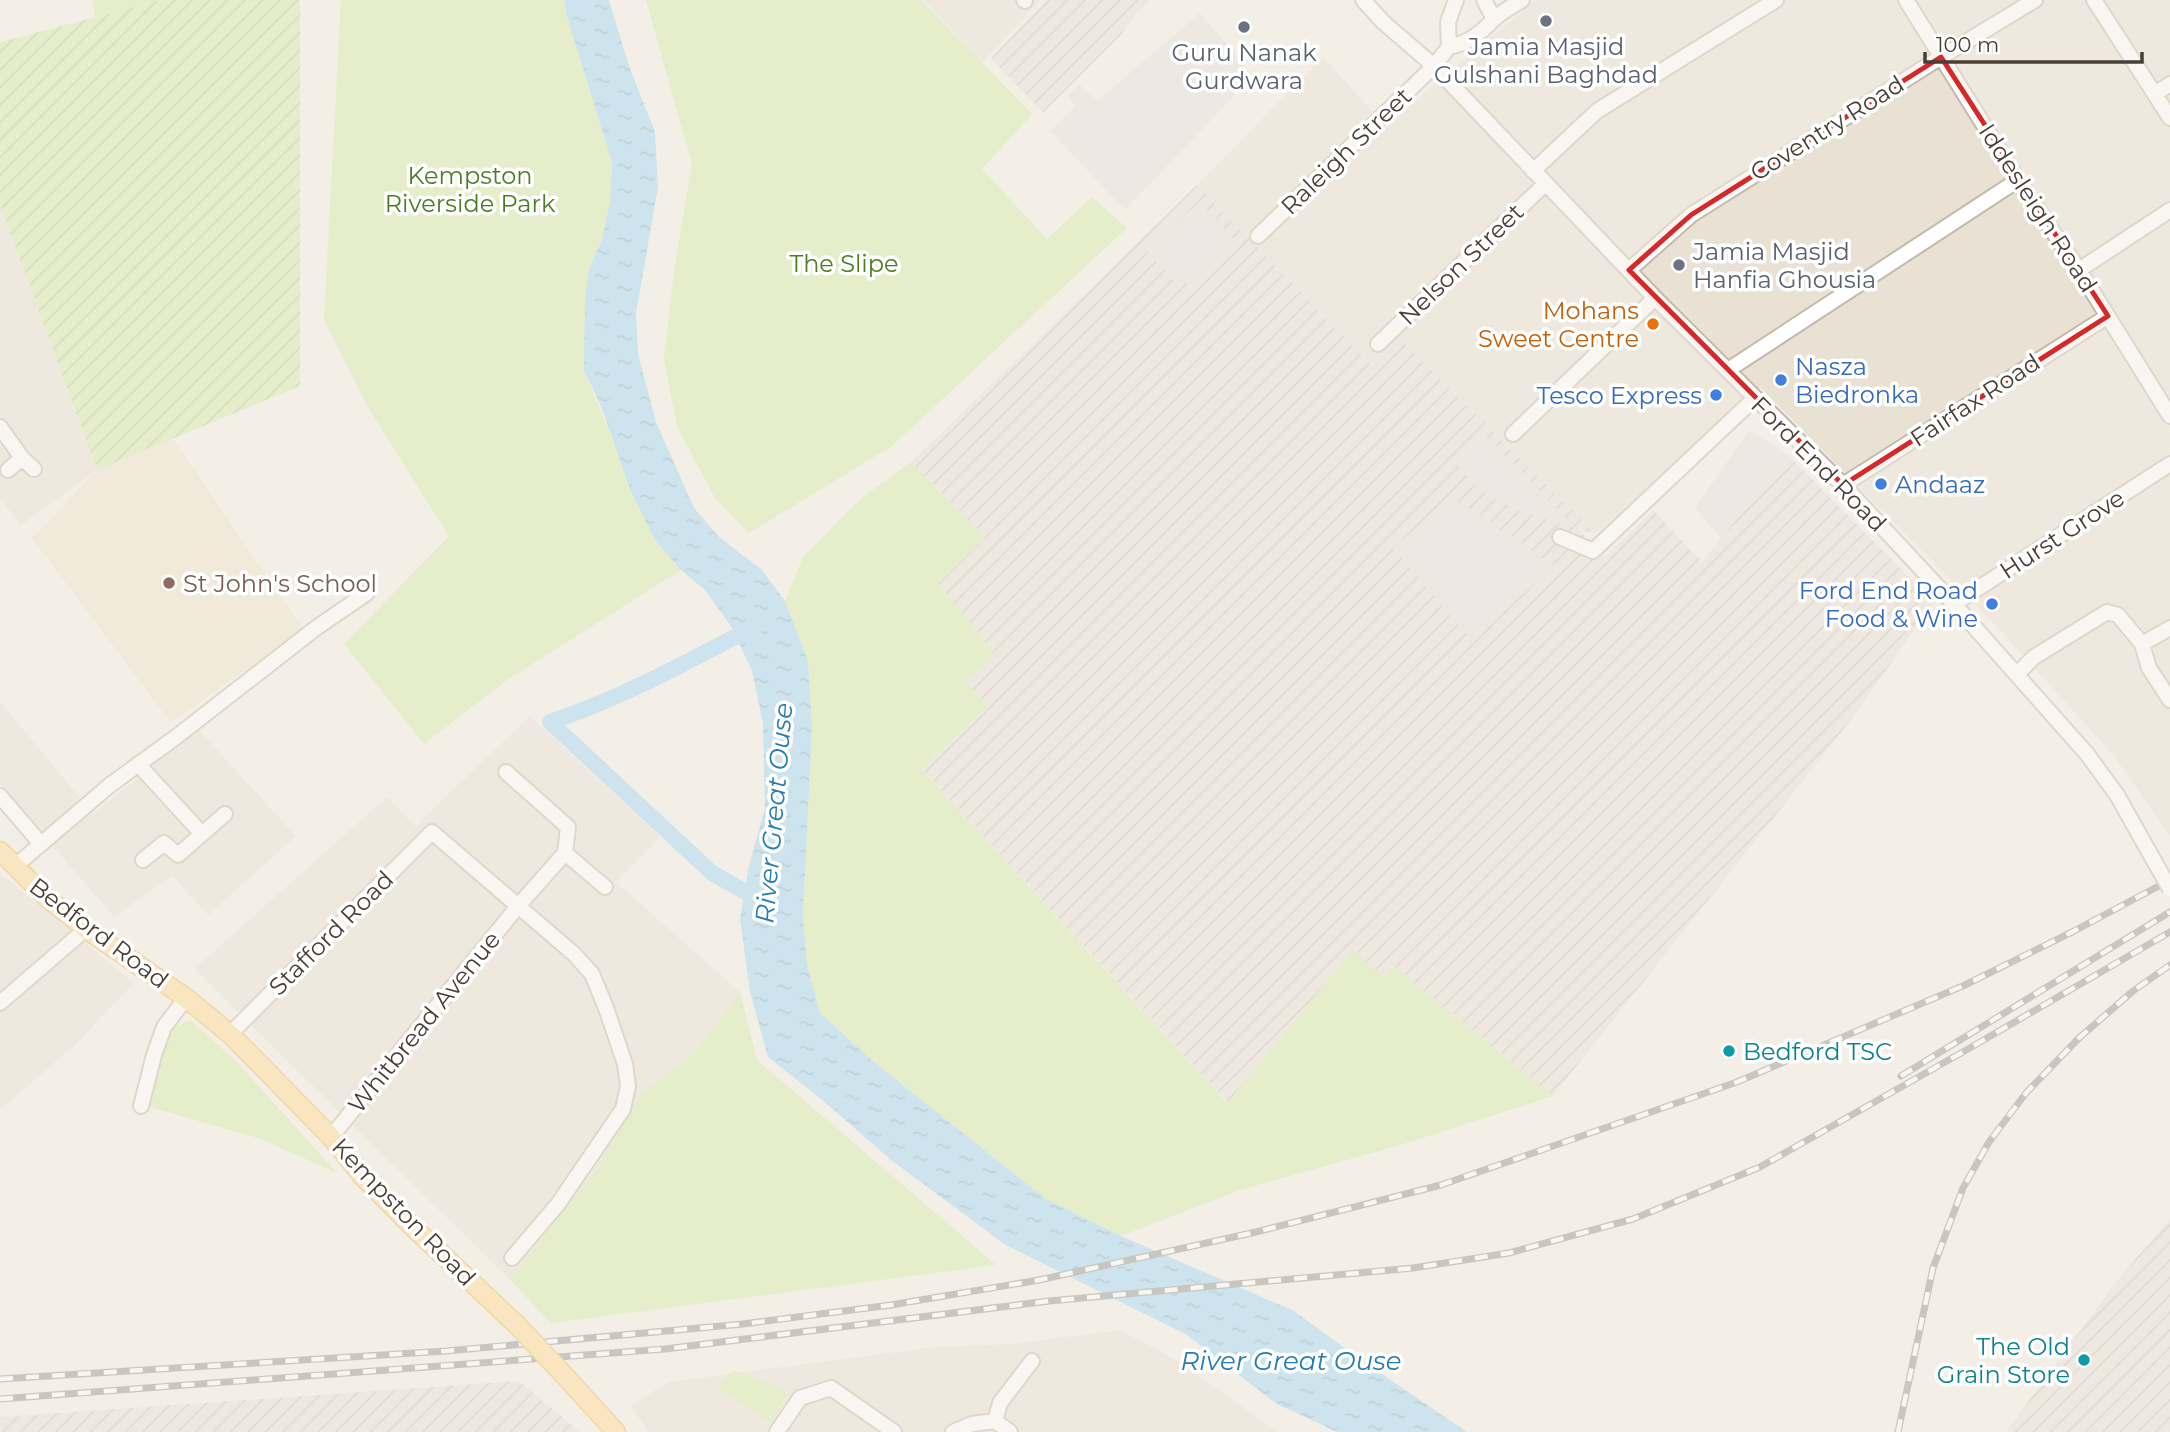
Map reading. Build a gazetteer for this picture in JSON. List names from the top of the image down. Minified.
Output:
{"streets":{"main road":["Bedford Road","Kempston Road"],"street":["Coventry Road","Raleigh Street","Iddesleigh Road","Nelson Street","Fairfax Road","Ford End Road","Hurst Grove","Stafford Road","Whitbread Avenue"]},"crossings":[["Coventry Road","Iddesleigh Road"],["Coventry Road","Ford End Road"],["Raleigh Street","Ford End Road"],["Iddesleigh Road","Fairfax Road"],["Nelson Street","Ford End Road"],["Fairfax Road","Ford End Road"],["Ford End Road","Hurst Grove"],["Bedford Road","Kempston Road"],["Stafford Road","Whitbread Avenue"],["Stafford Road","Kempston Road"],["Whitbread Avenue","Kempston Road"]],"water":["River Great Ouse"],"parks":["Kempston Riverside Park","The Slipe"],"places":["Jamia Masjid Gulshani Baghdad","Guru Nanak Gurdwara","Jamia Masjid Hanfia Ghousia","Mohans Sweet Centre","Nasza Biedronka","Tesco Express","Andaaz","St John's School","Ford End Road Food & Wine","Bedford TSC","The Old Grain Store"],"scale_bar":"100 m"}
